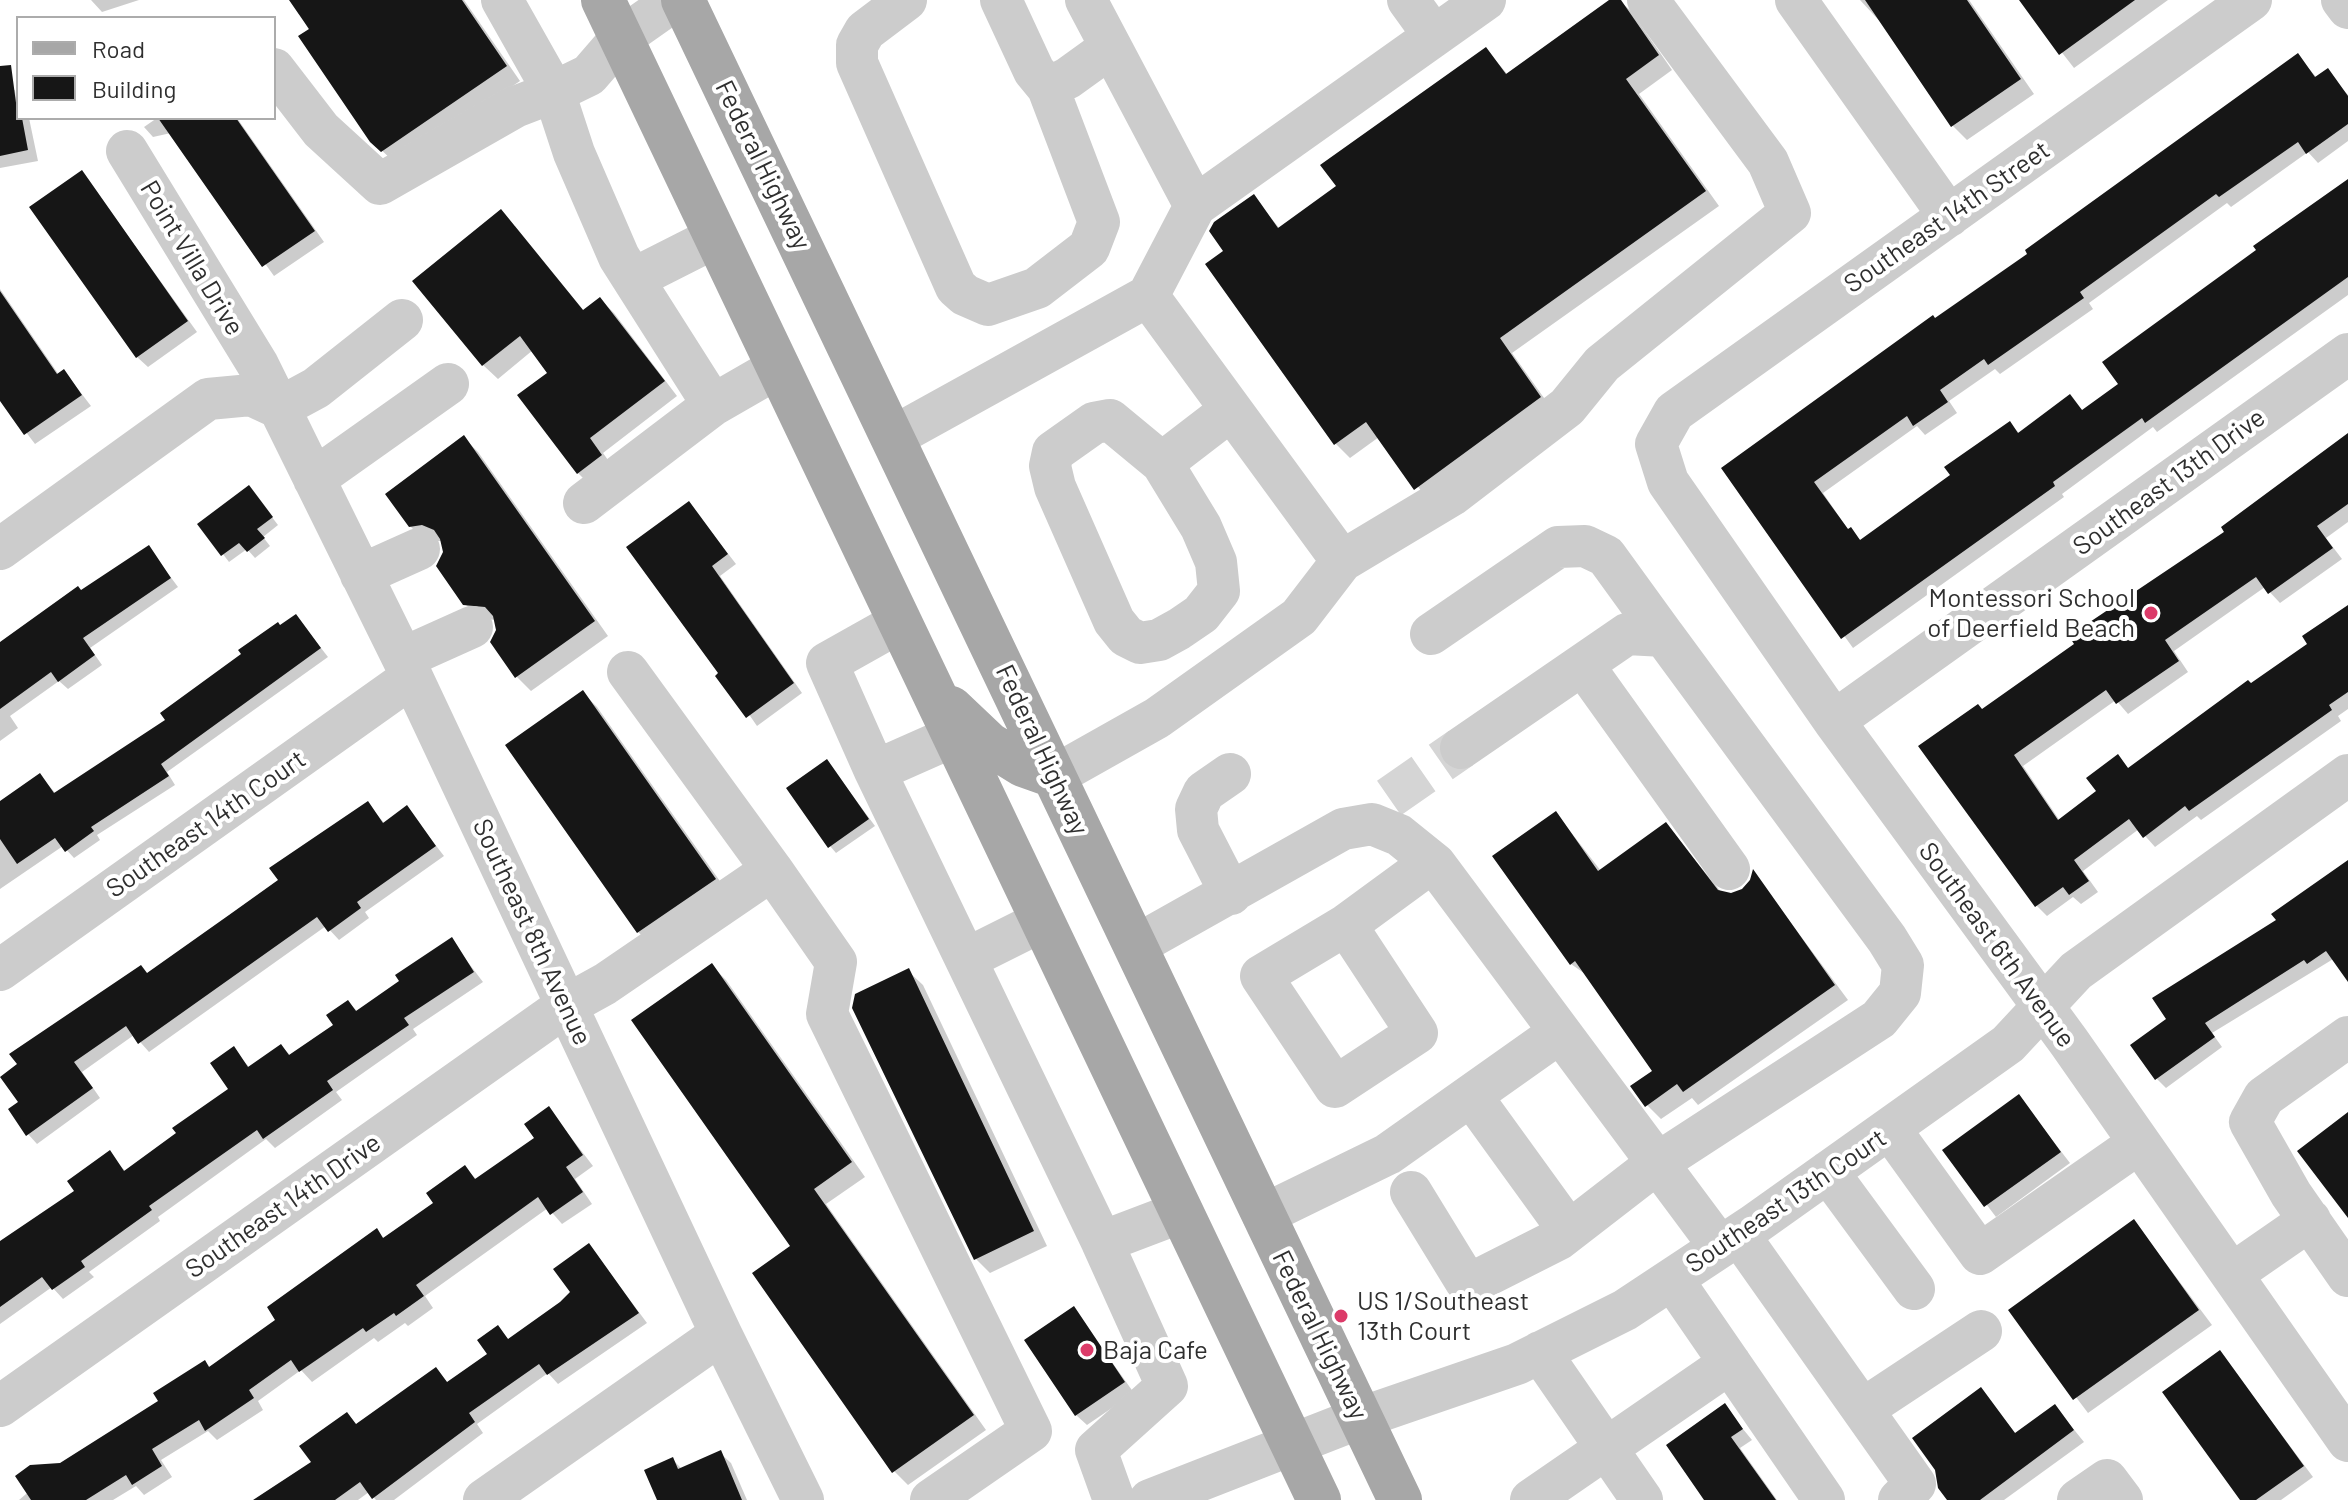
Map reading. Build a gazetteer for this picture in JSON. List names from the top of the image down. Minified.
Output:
{"streets":{"main road":["Federal Highway"],"street":["Southeast 14th Street","Point Villa Drive","Southeast 13th Drive","Southeast 14th Court","Southeast 8th Avenue","Southeast 6th Avenue","Southeast 13th Court","Southeast 14th Drive"]},"crossings":[["Federal Highway","Southeast 13th Court"],["Southeast 14th Street","Southeast 6th Avenue"],["Point Villa Drive","Southeast 8th Avenue"],["Southeast 13th Drive","Southeast 6th Avenue"],["Southeast 14th Court","Southeast 8th Avenue"],["Southeast 8th Avenue","Southeast 14th Drive"],["Southeast 6th Avenue","Southeast 13th Court"]],"places":["Montessori School of Deerfield Beach","US 1/Southeast 13th Court","Baja Cafe"],"legend":["Road","Building"]}
